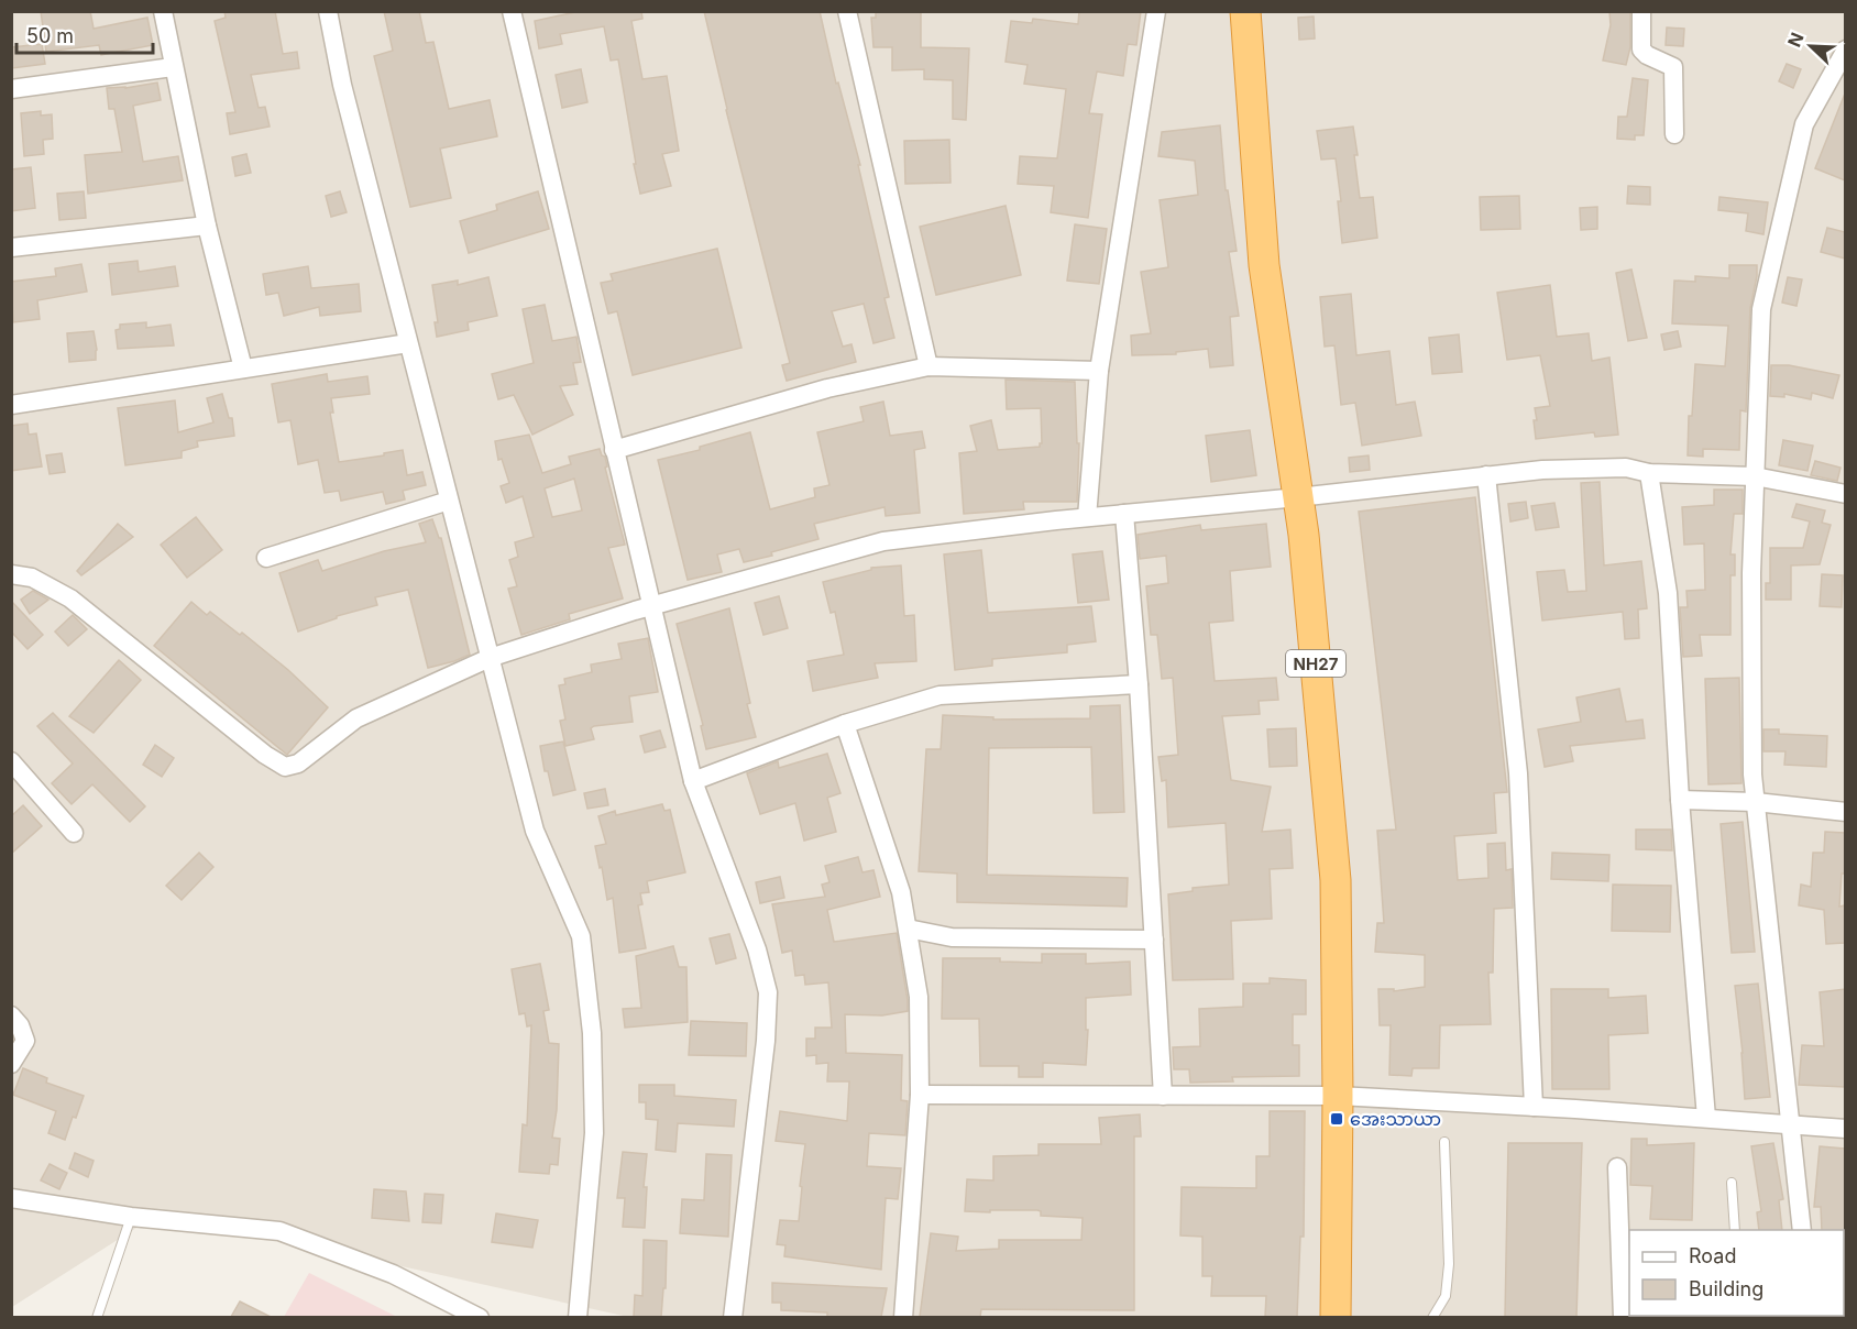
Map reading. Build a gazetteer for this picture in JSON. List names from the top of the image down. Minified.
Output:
{"streets":{"highway":["NH27"]},"places":{"transit":["အေးသာယာ"]},"legend":["Road","Building"],"scale_bar":"50 m","north":"top left"}
